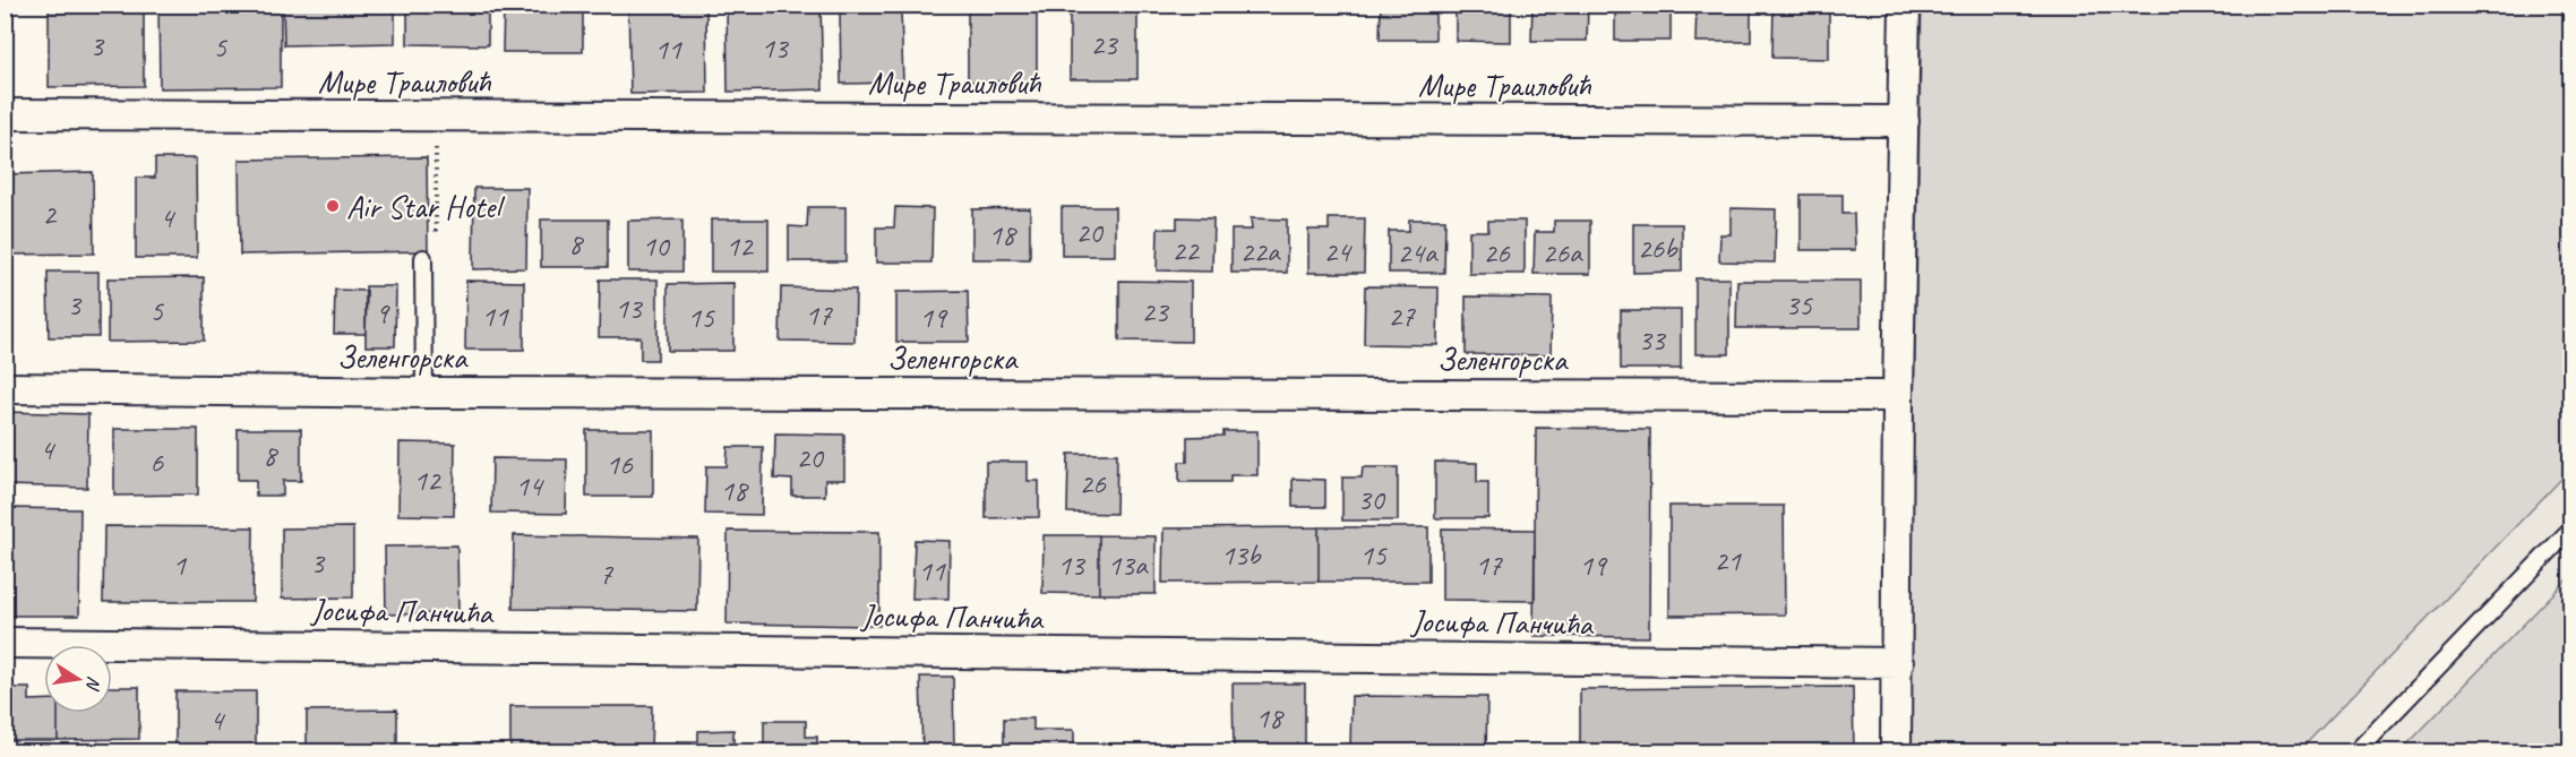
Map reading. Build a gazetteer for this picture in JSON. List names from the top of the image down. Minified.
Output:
{"streets":{"street":["Мире Траиловић","Зеленгорска","Јосифа Панчића"]},"places":["Air Star Hotel"],"house_numbers":["23","3","5","13","11","2","4","20","18","8","10","12","26b","22","22a","24","24a","26","26a","3","35","13","5","23","9","17","11","27","15","19","33","4","8","20","6","16","12","26","14","18","30","13b","15","21","3","1","13","13a","17","19","11","7","18","4"],"north":"right"}
